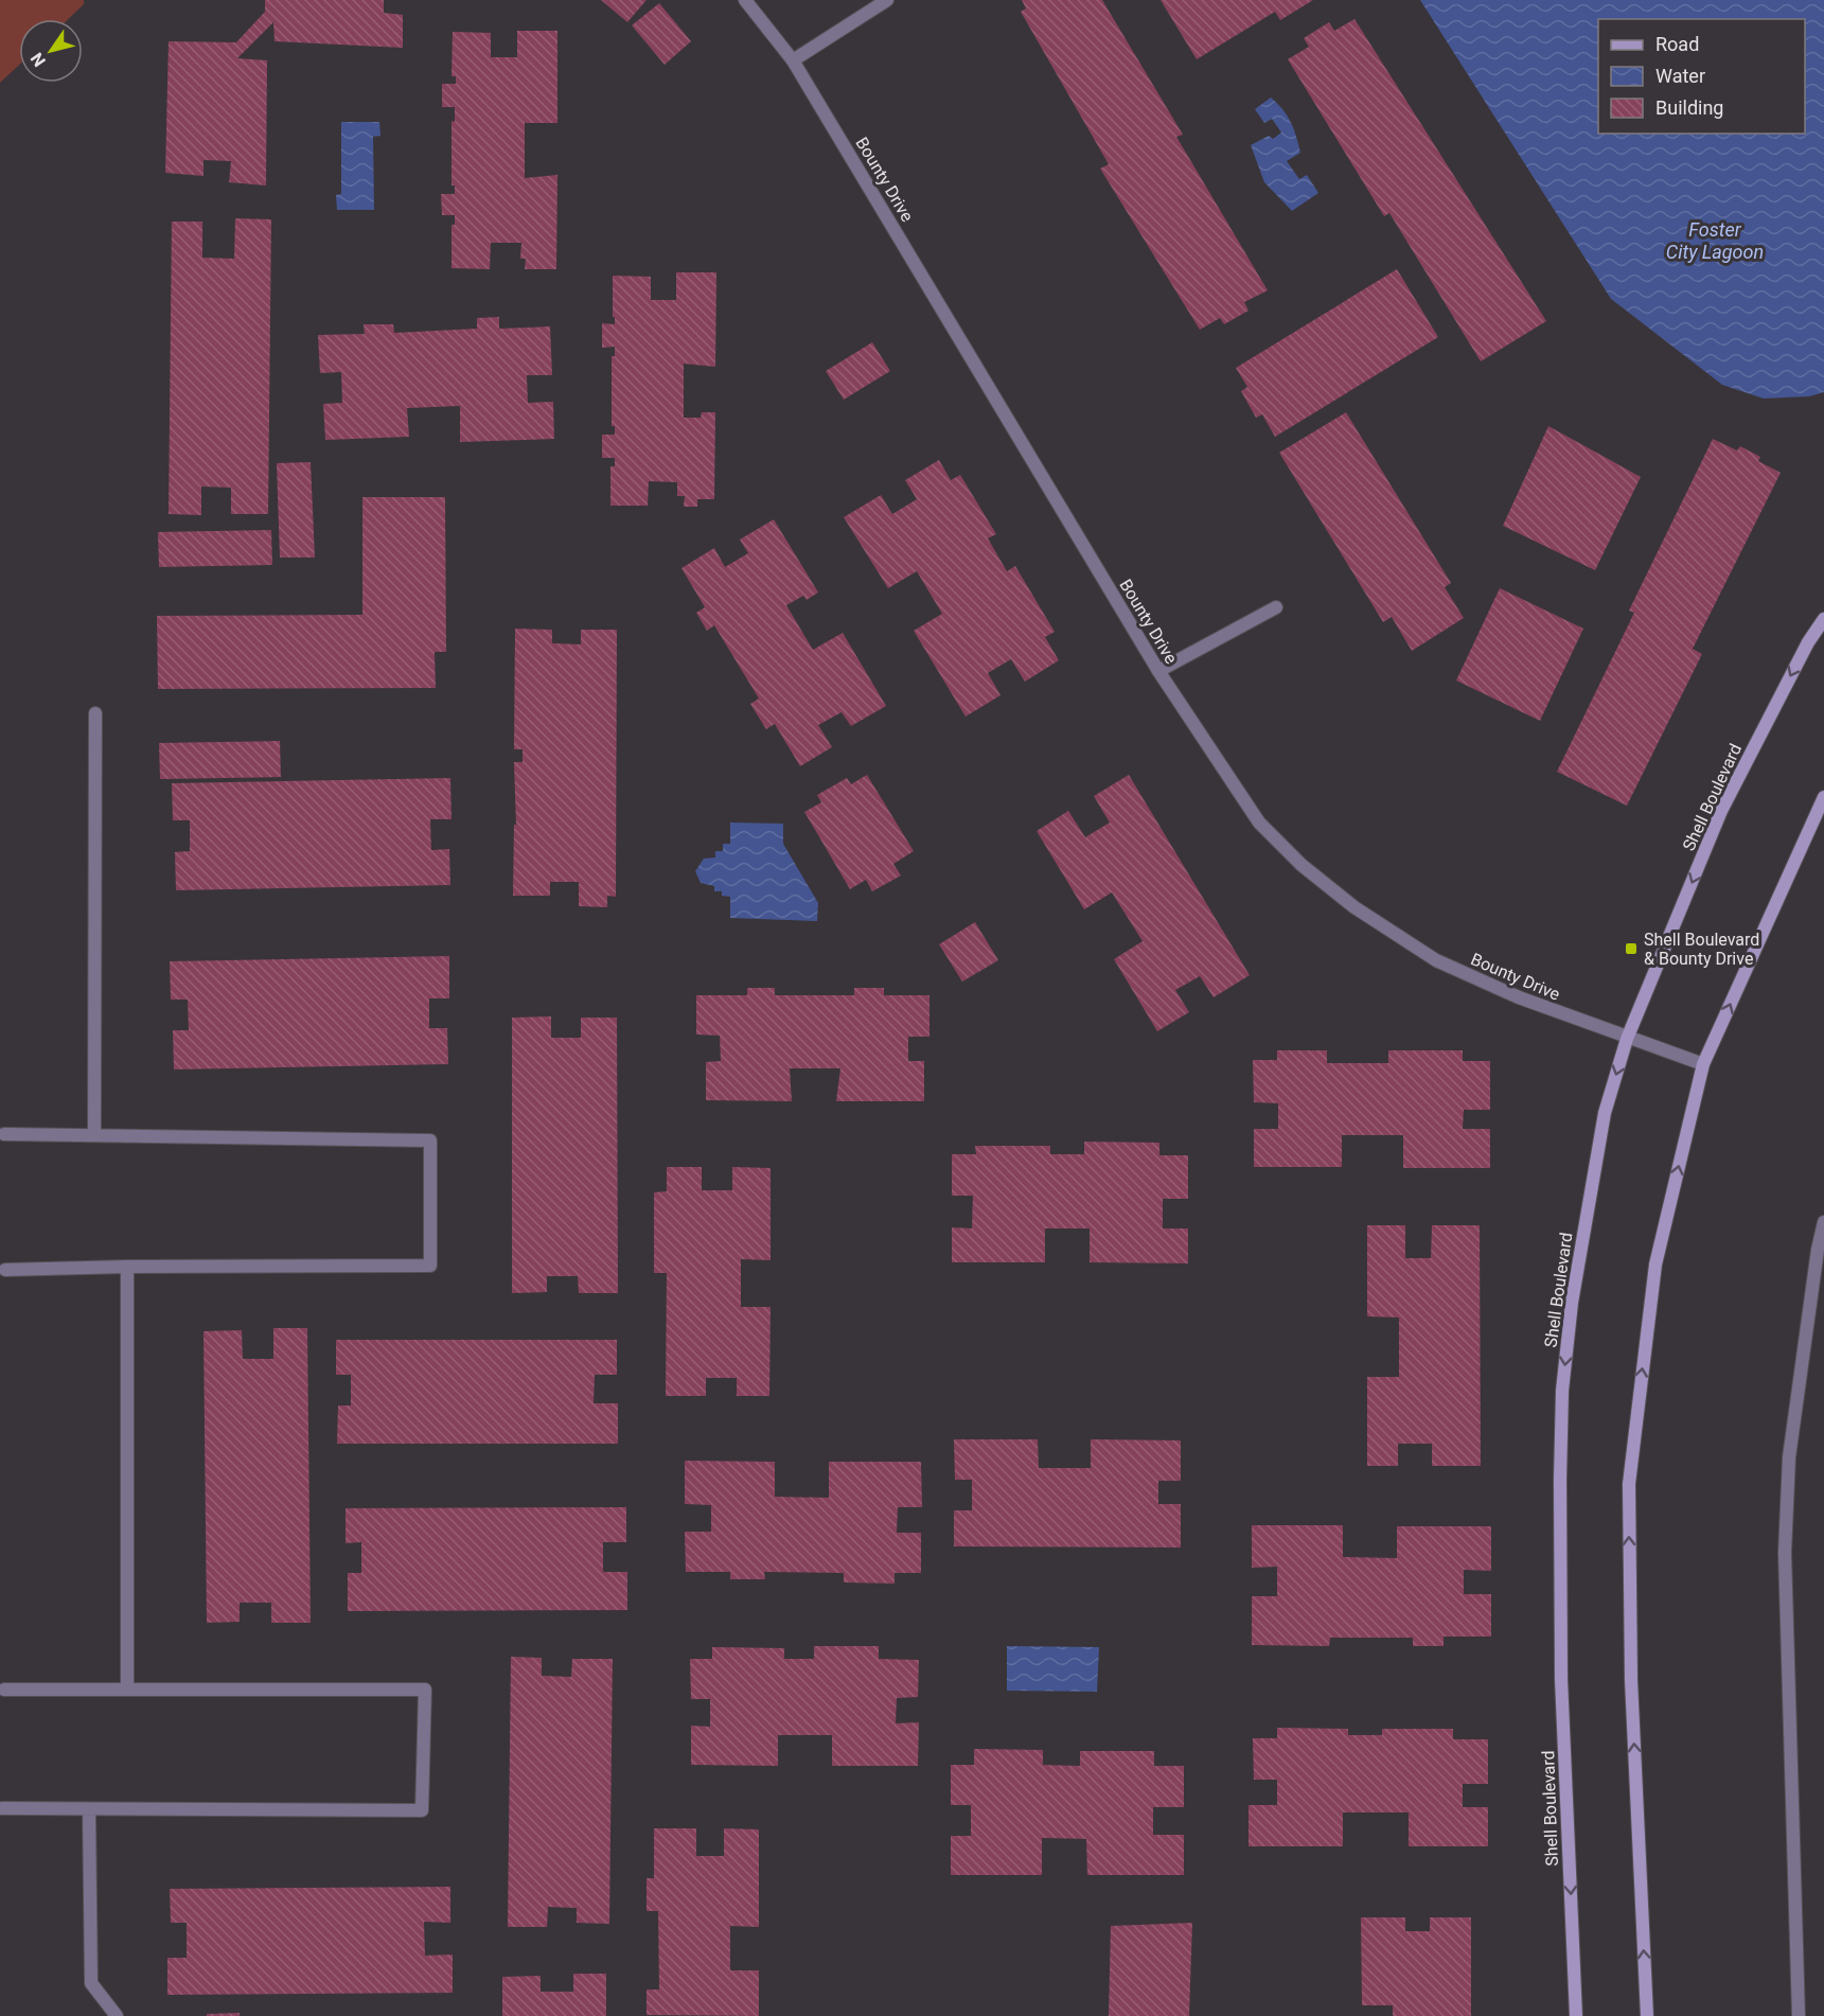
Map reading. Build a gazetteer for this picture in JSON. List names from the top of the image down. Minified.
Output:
{"streets":{"main road":["Shell Boulevard"],"street":["Bounty Drive"]},"crossings":[["Bounty Drive","Shell Boulevard"]],"water":["Foster City Lagoon"],"places":{"transit":["Shell Boulevard & Bounty Drive"]},"legend":["Road","Water","Building"],"north":"bottom left"}
